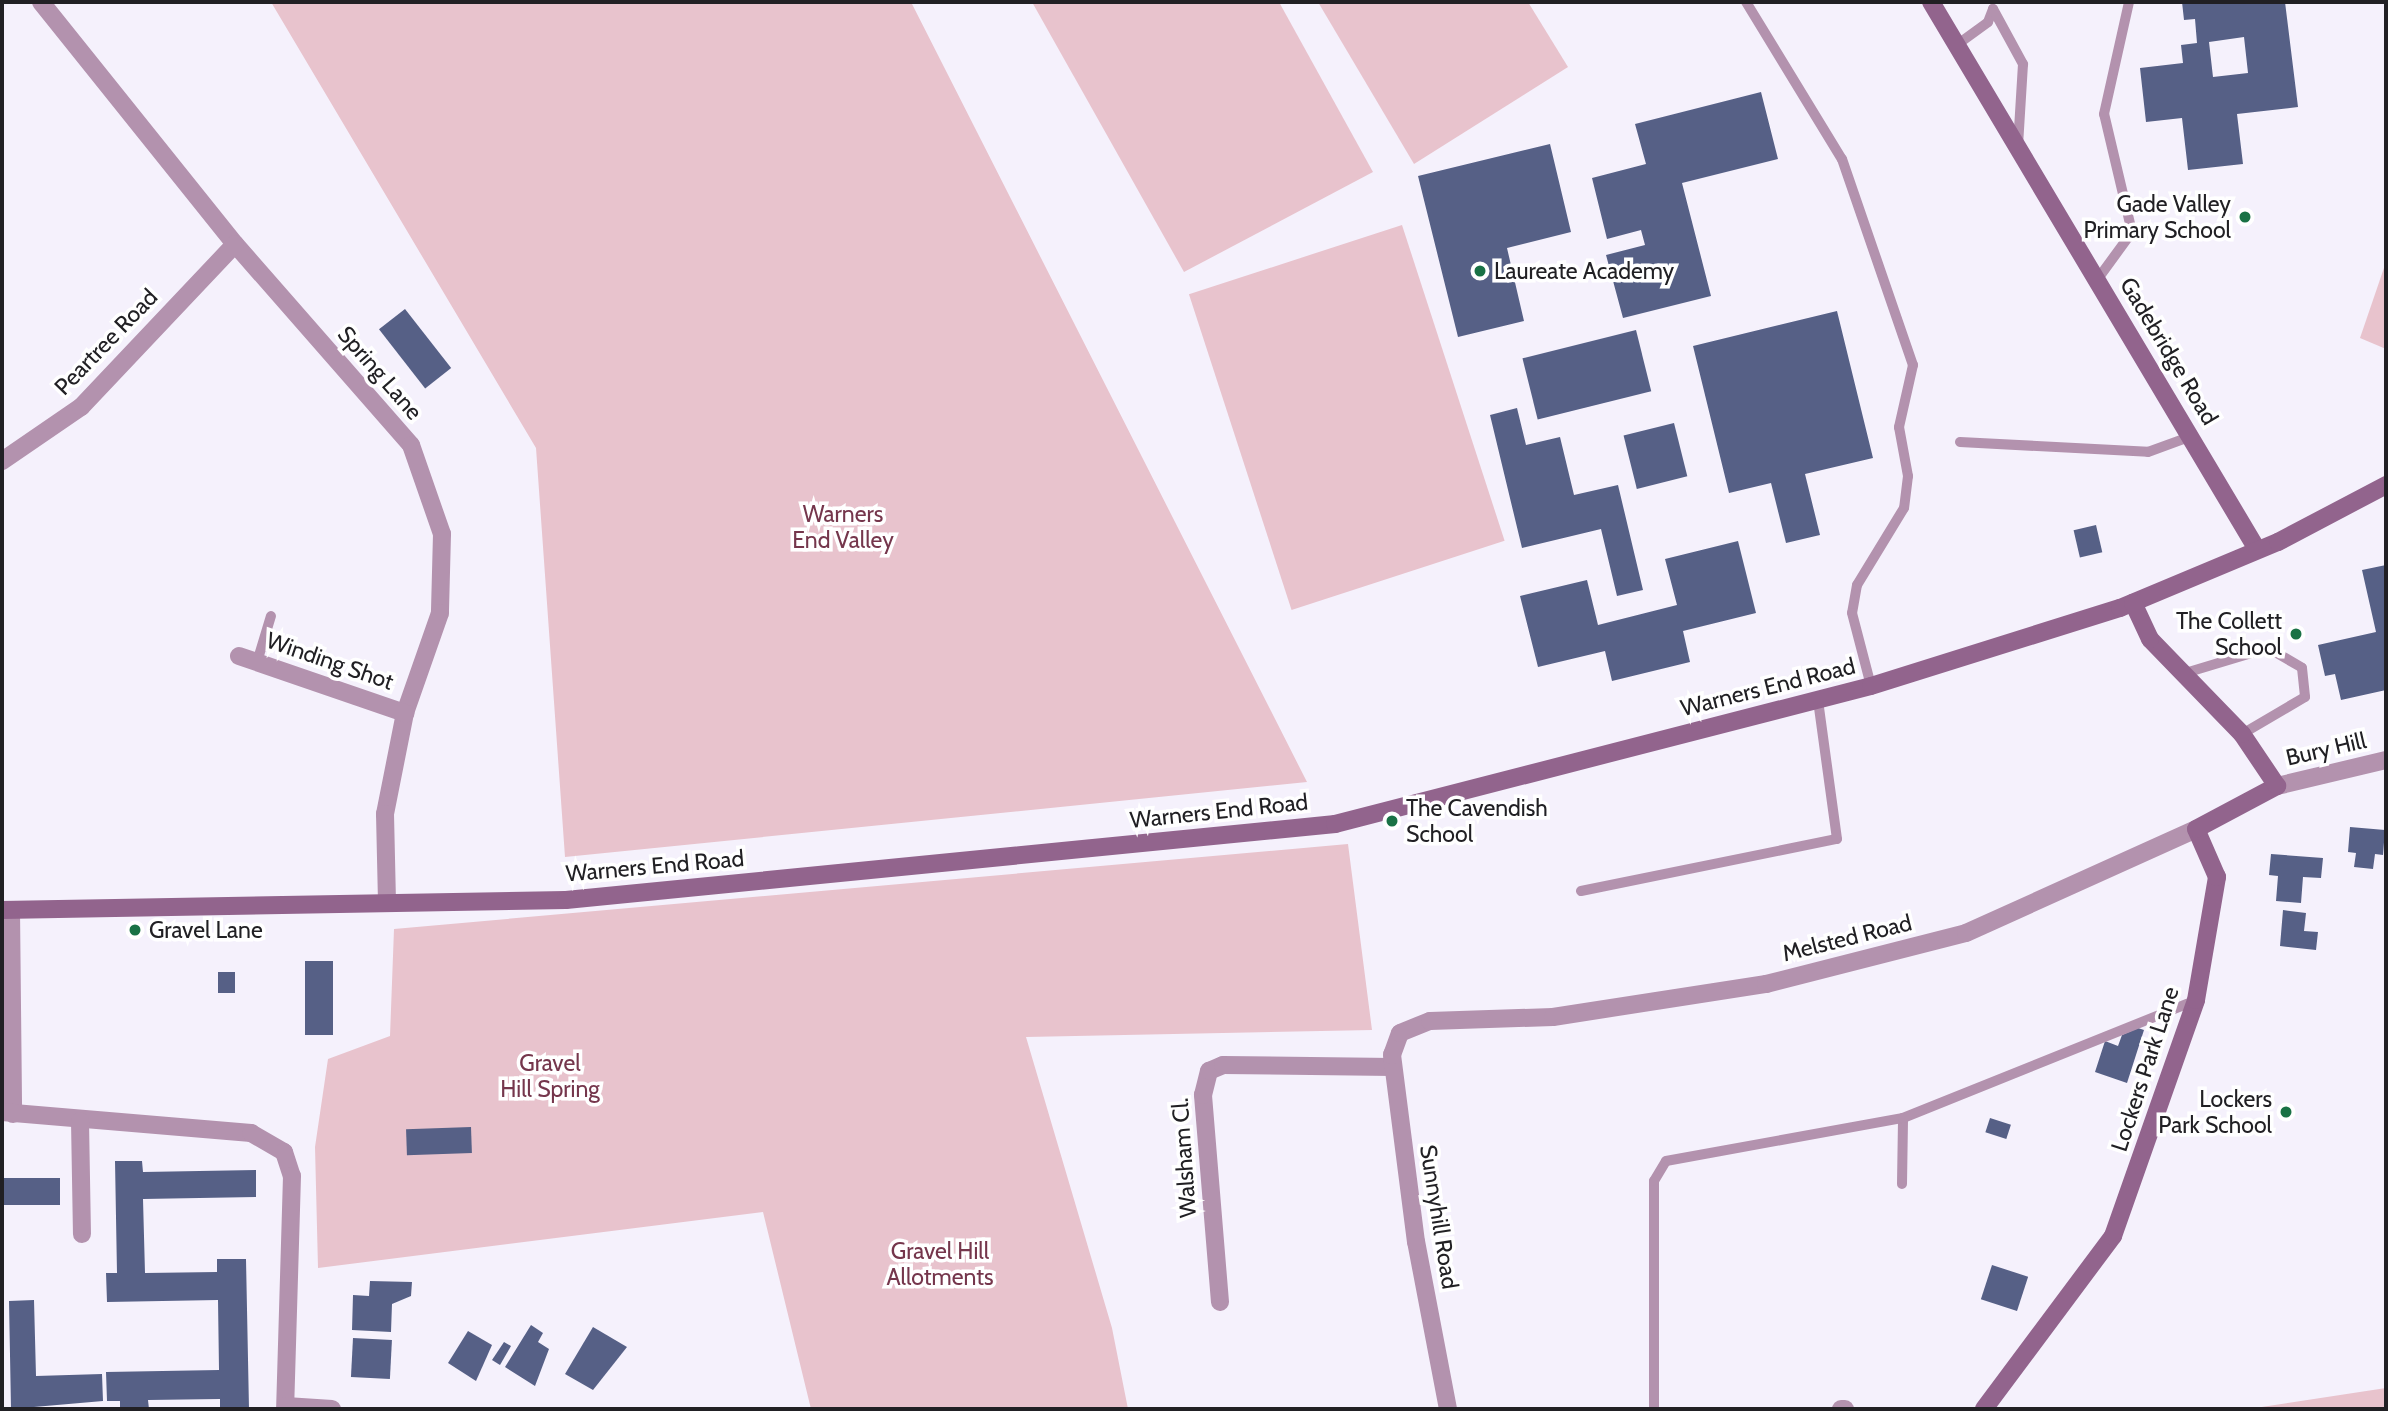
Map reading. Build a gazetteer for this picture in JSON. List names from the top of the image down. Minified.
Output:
{"streets":{"street":["Peartree Road","Gadebridge Road","Spring Lane","Winding Shot","Warners End Road","Bury Hill","Melsted Road","Lockers Park Lane","Walsham Cl.","Sunnyhill Road"]},"crossings":[["Peartree Road","Spring Lane"],["Gadebridge Road","Warners End Road"],["Spring Lane","Winding Shot"],["Spring Lane","Warners End Road"],["Bury Hill","Melsted Road"],["Melsted Road","Lockers Park Lane"],["Melsted Road","Sunnyhill Road"],["Walsham Cl.","Sunnyhill Road"]],"parks":["Warners End Valley","Gravel Hill Spring","Gravel Hill Allotments"],"places":["Gade Valley Primary School","Laureate Academy","The Collett School","The Cavendish School","Gravel Lane","Lockers Park School"]}
